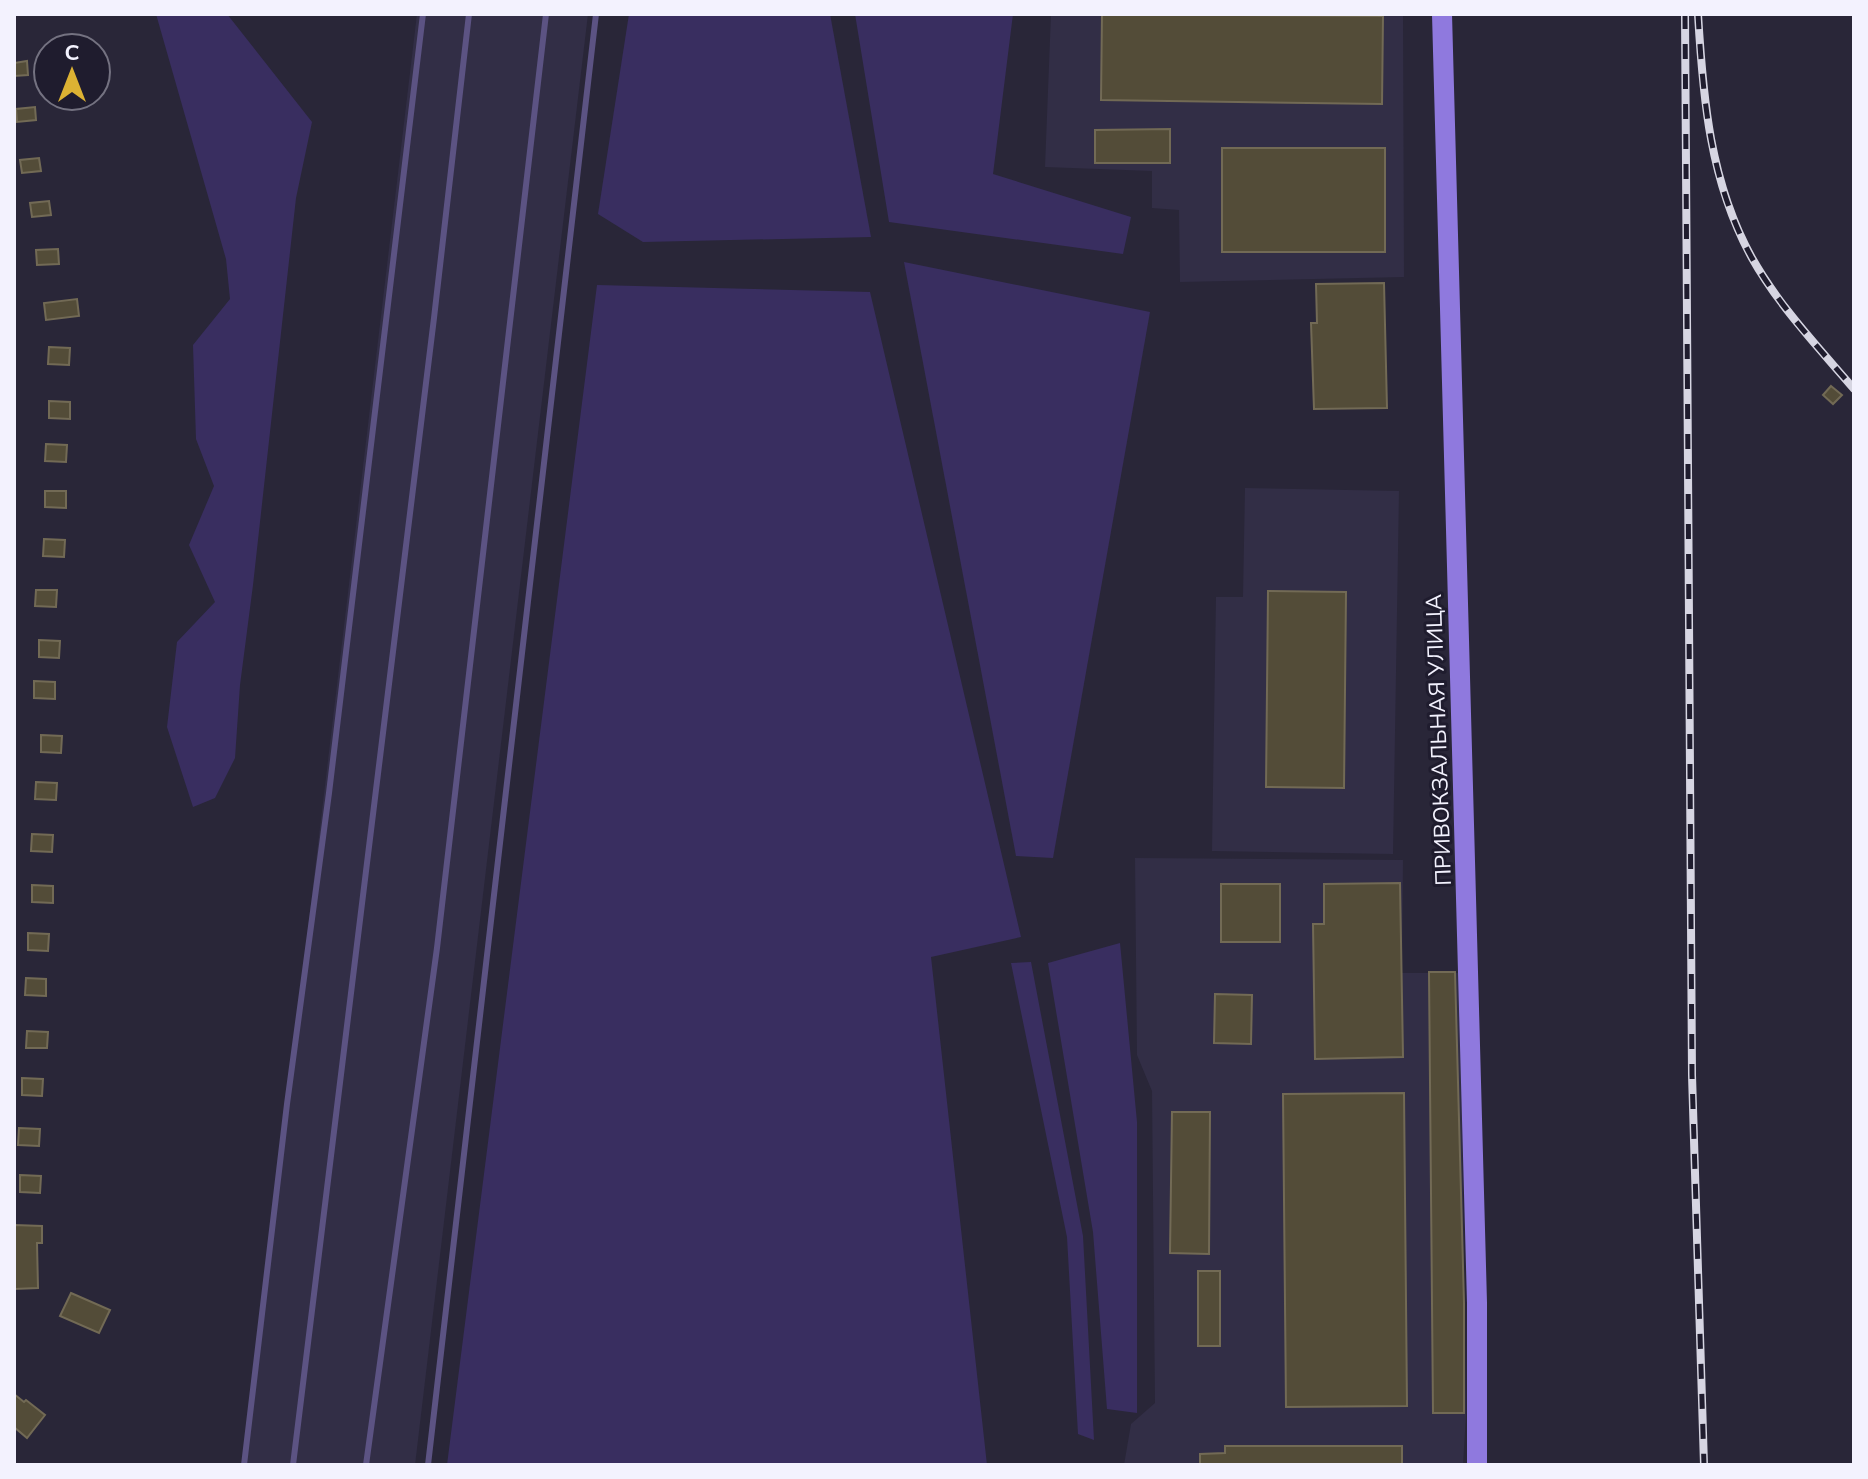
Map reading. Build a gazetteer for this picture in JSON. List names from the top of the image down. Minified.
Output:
{"streets":{"main road":["ПРИВОКЗАЛЬНАЯ УЛИЦА"]},"north":"top"}
